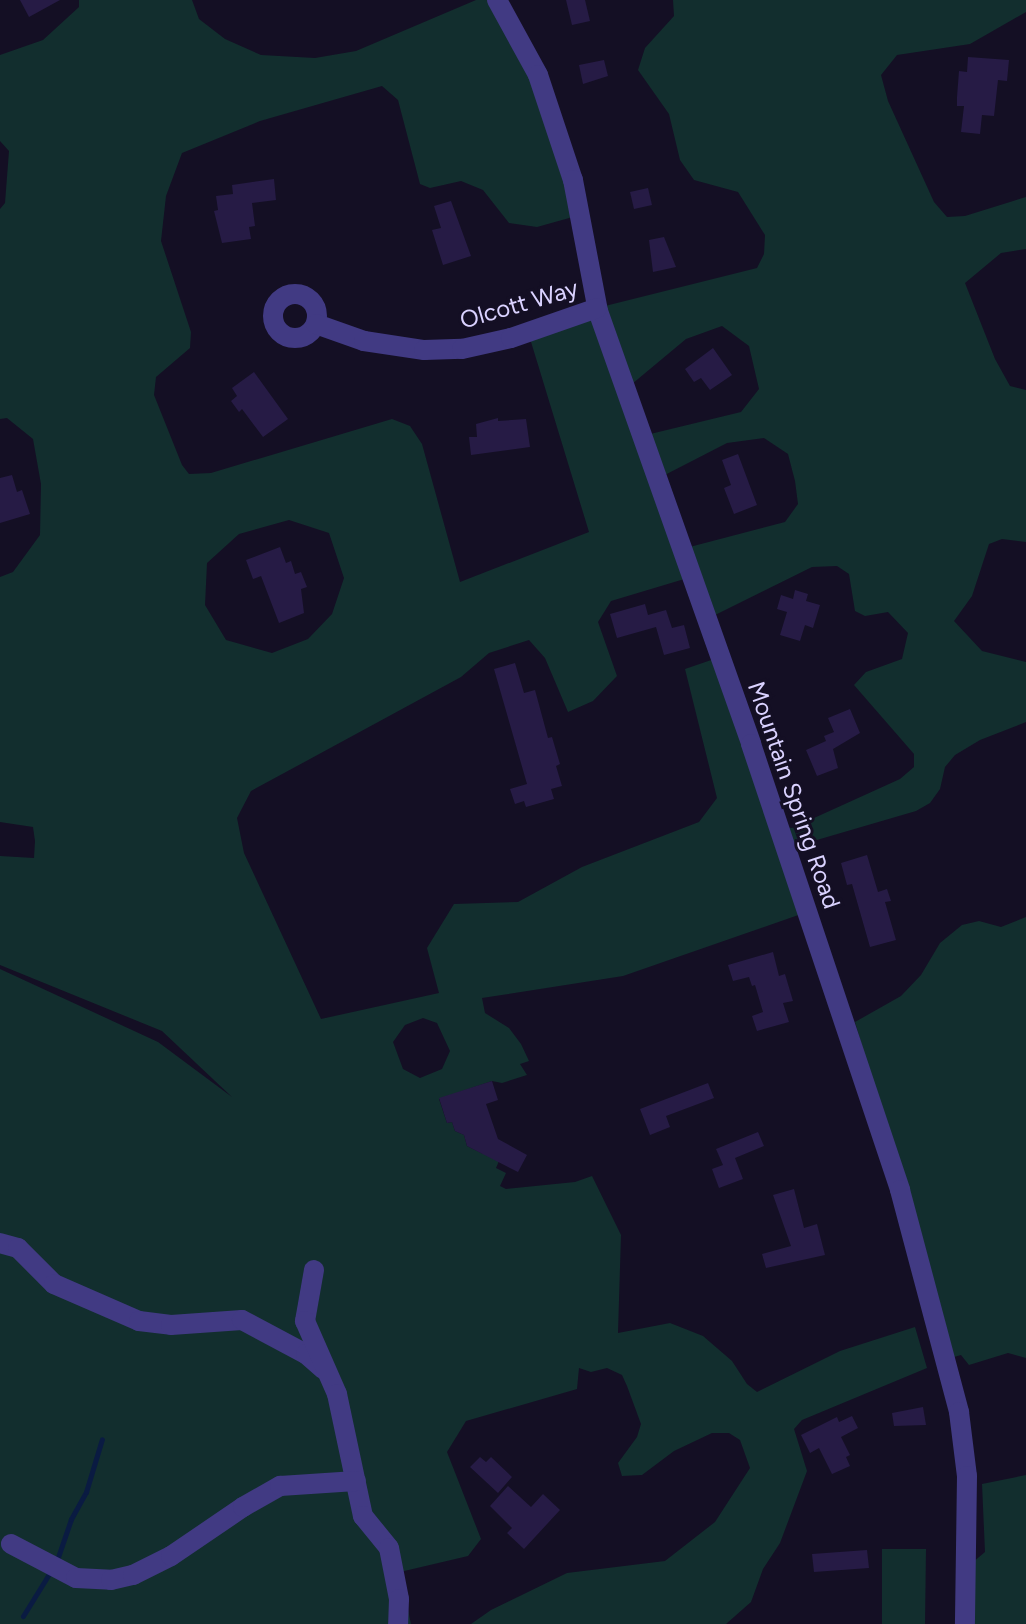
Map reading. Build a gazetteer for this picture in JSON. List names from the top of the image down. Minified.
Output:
{"streets":{"street":["Olcott Way","Mountain Spring Road"]},"crossings":[["Olcott Way","Mountain Spring Road"]]}
